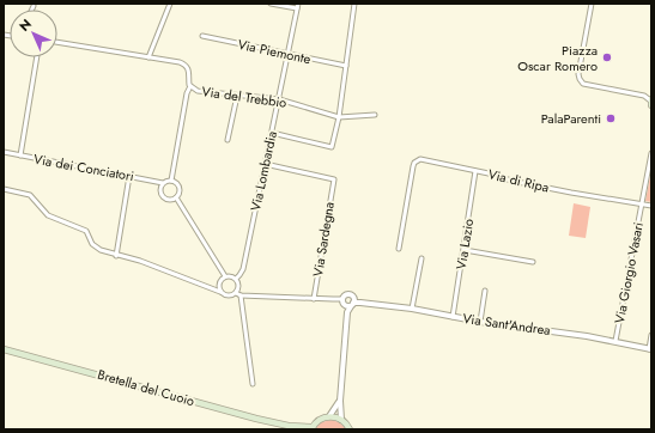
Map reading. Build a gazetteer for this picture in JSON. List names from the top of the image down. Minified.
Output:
{"streets":{"main road":["Bretella del Cuoio"],"street":["Via Piemonte","Via del Trebbio","Via dei Conciatori","Via Lombardia","Via di Ripa","Via Sardegna","Via Lazio","Via Giorgio Vasari","Via Sant'Andrea"]},"crossings":[["Via Piemonte","Via Lombardia"],["Via del Trebbio","Via Lombardia"],["Via Lombardia","Via Sardegna"],["Via di Ripa","Via Lazio"],["Via di Ripa","Via Giorgio Vasari"],["Via Lazio","Via Sant'Andrea"],["Via Giorgio Vasari","Via Sant'Andrea"]],"places":["Piazza Oscar Romero","PalaParenti"],"north":"top left"}
